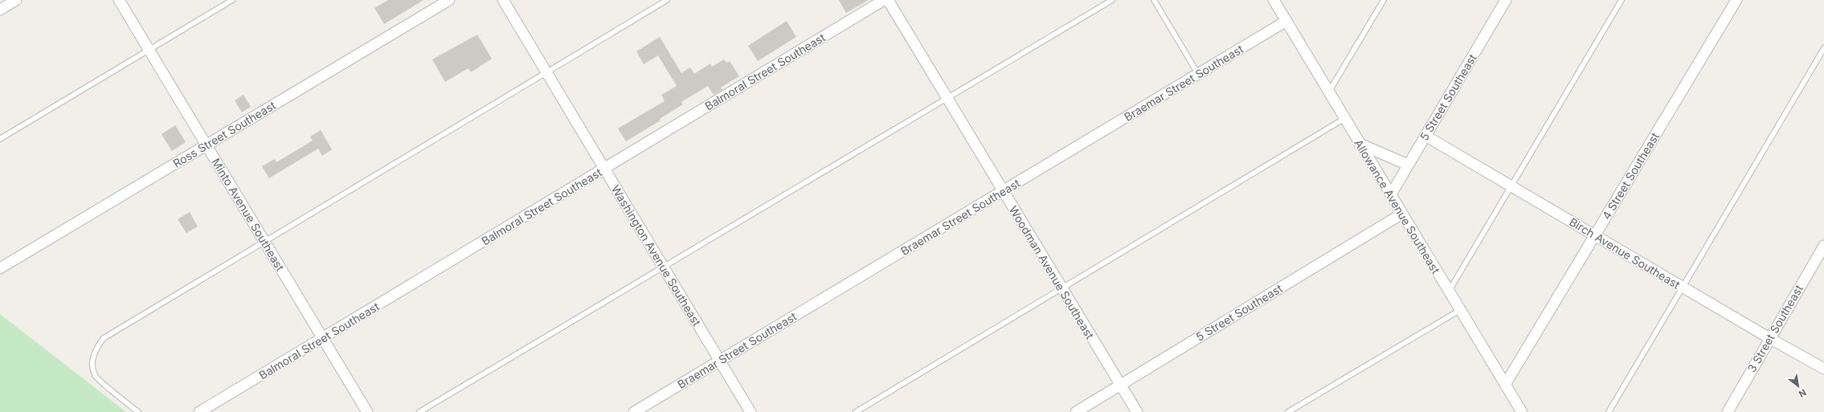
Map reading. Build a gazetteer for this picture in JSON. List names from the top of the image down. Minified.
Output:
{"streets":{"street":["Balmoral Street Southeast","Braemar Street Southeast","5 Street Southeast","Ross Street Southeast","4 Street Southeast","Allowance Avenue Southeast","Minto Avenue Southeast","Birch Avenue Southeast","Washington Avenue Southeast","Woodman Avenue Southeast","3 Street Southeast"]},"crossings":[["Balmoral Street Southeast","Minto Avenue Southeast"],["Balmoral Street Southeast","Washington Avenue Southeast"],["Braemar Street Southeast","Allowance Avenue Southeast"],["Braemar Street Southeast","Washington Avenue Southeast"],["Braemar Street Southeast","Woodman Avenue Southeast"],["5 Street Southeast","Allowance Avenue Southeast"],["5 Street Southeast","Birch Avenue Southeast"],["5 Street Southeast","Woodman Avenue Southeast"],["Ross Street Southeast","Minto Avenue Southeast"],["4 Street Southeast","Allowance Avenue Southeast"],["4 Street Southeast","Birch Avenue Southeast"],["Birch Avenue Southeast","3 Street Southeast"]],"north":"bottom right"}
